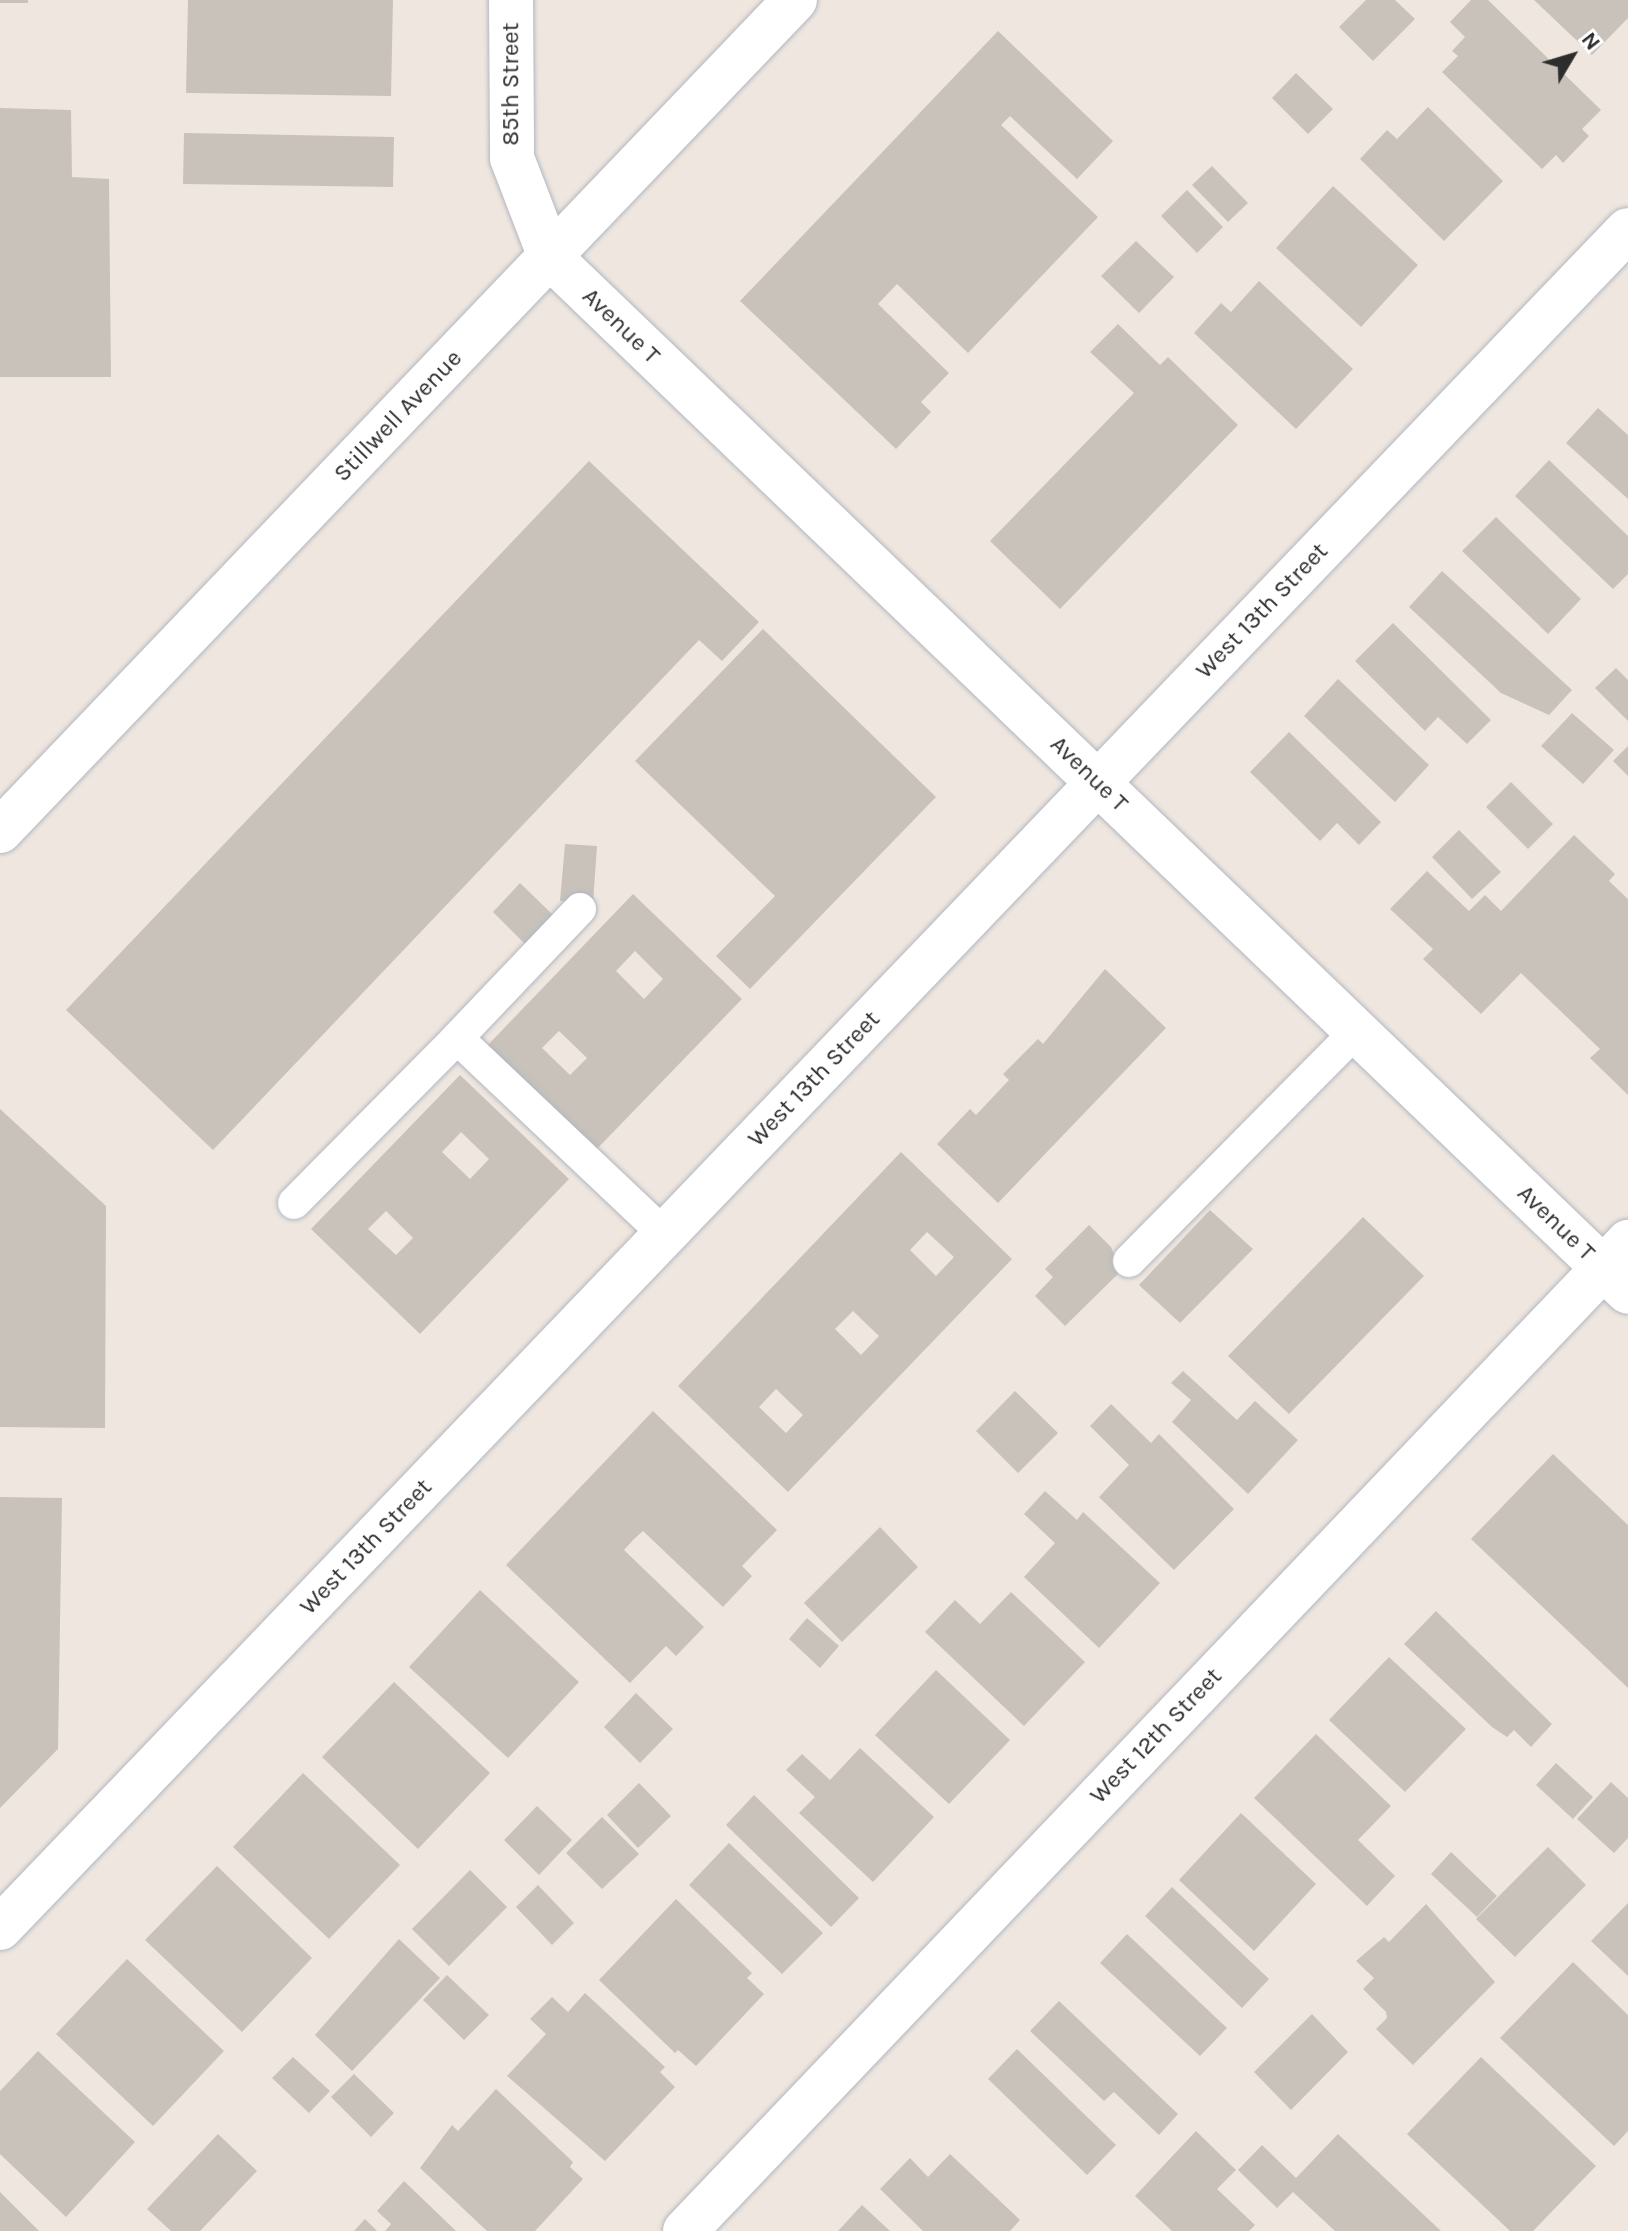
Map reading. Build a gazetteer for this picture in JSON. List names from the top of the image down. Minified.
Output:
{"streets":{"street":["85th Street","Avenue T","Stillwell Avenue","West 13th Street","West 12th Street"]},"crossings":[["85th Street","Avenue T"],["85th Street","Stillwell Avenue"],["Avenue T","Stillwell Avenue"],["Avenue T","West 13th Street"],["Avenue T","West 12th Street"]],"north":"top right"}
